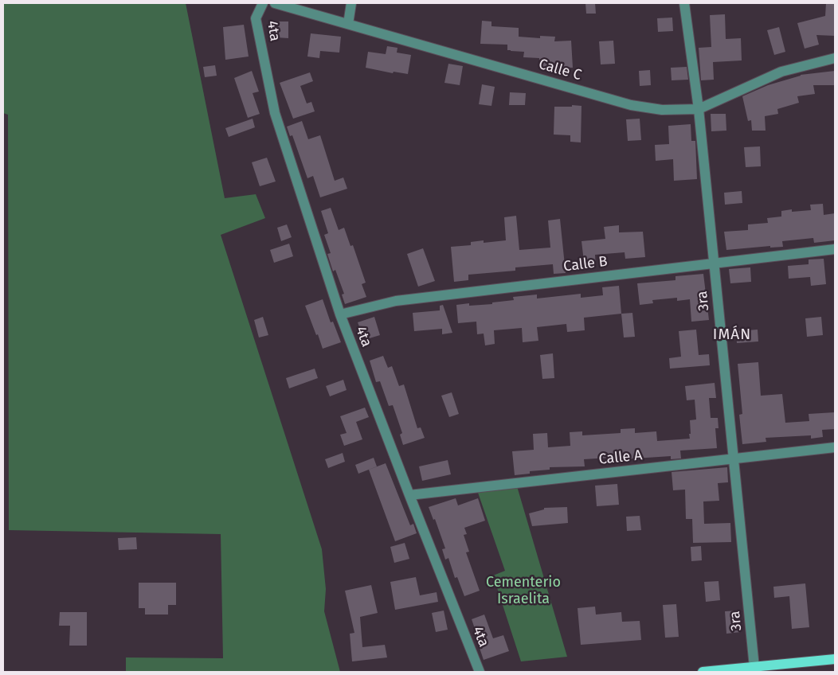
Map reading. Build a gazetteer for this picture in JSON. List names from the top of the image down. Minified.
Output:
{"streets":{"street":["4ta","Calle C","Calle B","3ra","Calle A"]},"crossings":[["4ta","Calle B"],["4ta","Calle A"],["Calle C","3ra"],["Calle B","3ra"],["3ra","Calle A"]],"districts":["IMÁN"],"parks":["Cementerio Israelita"]}
